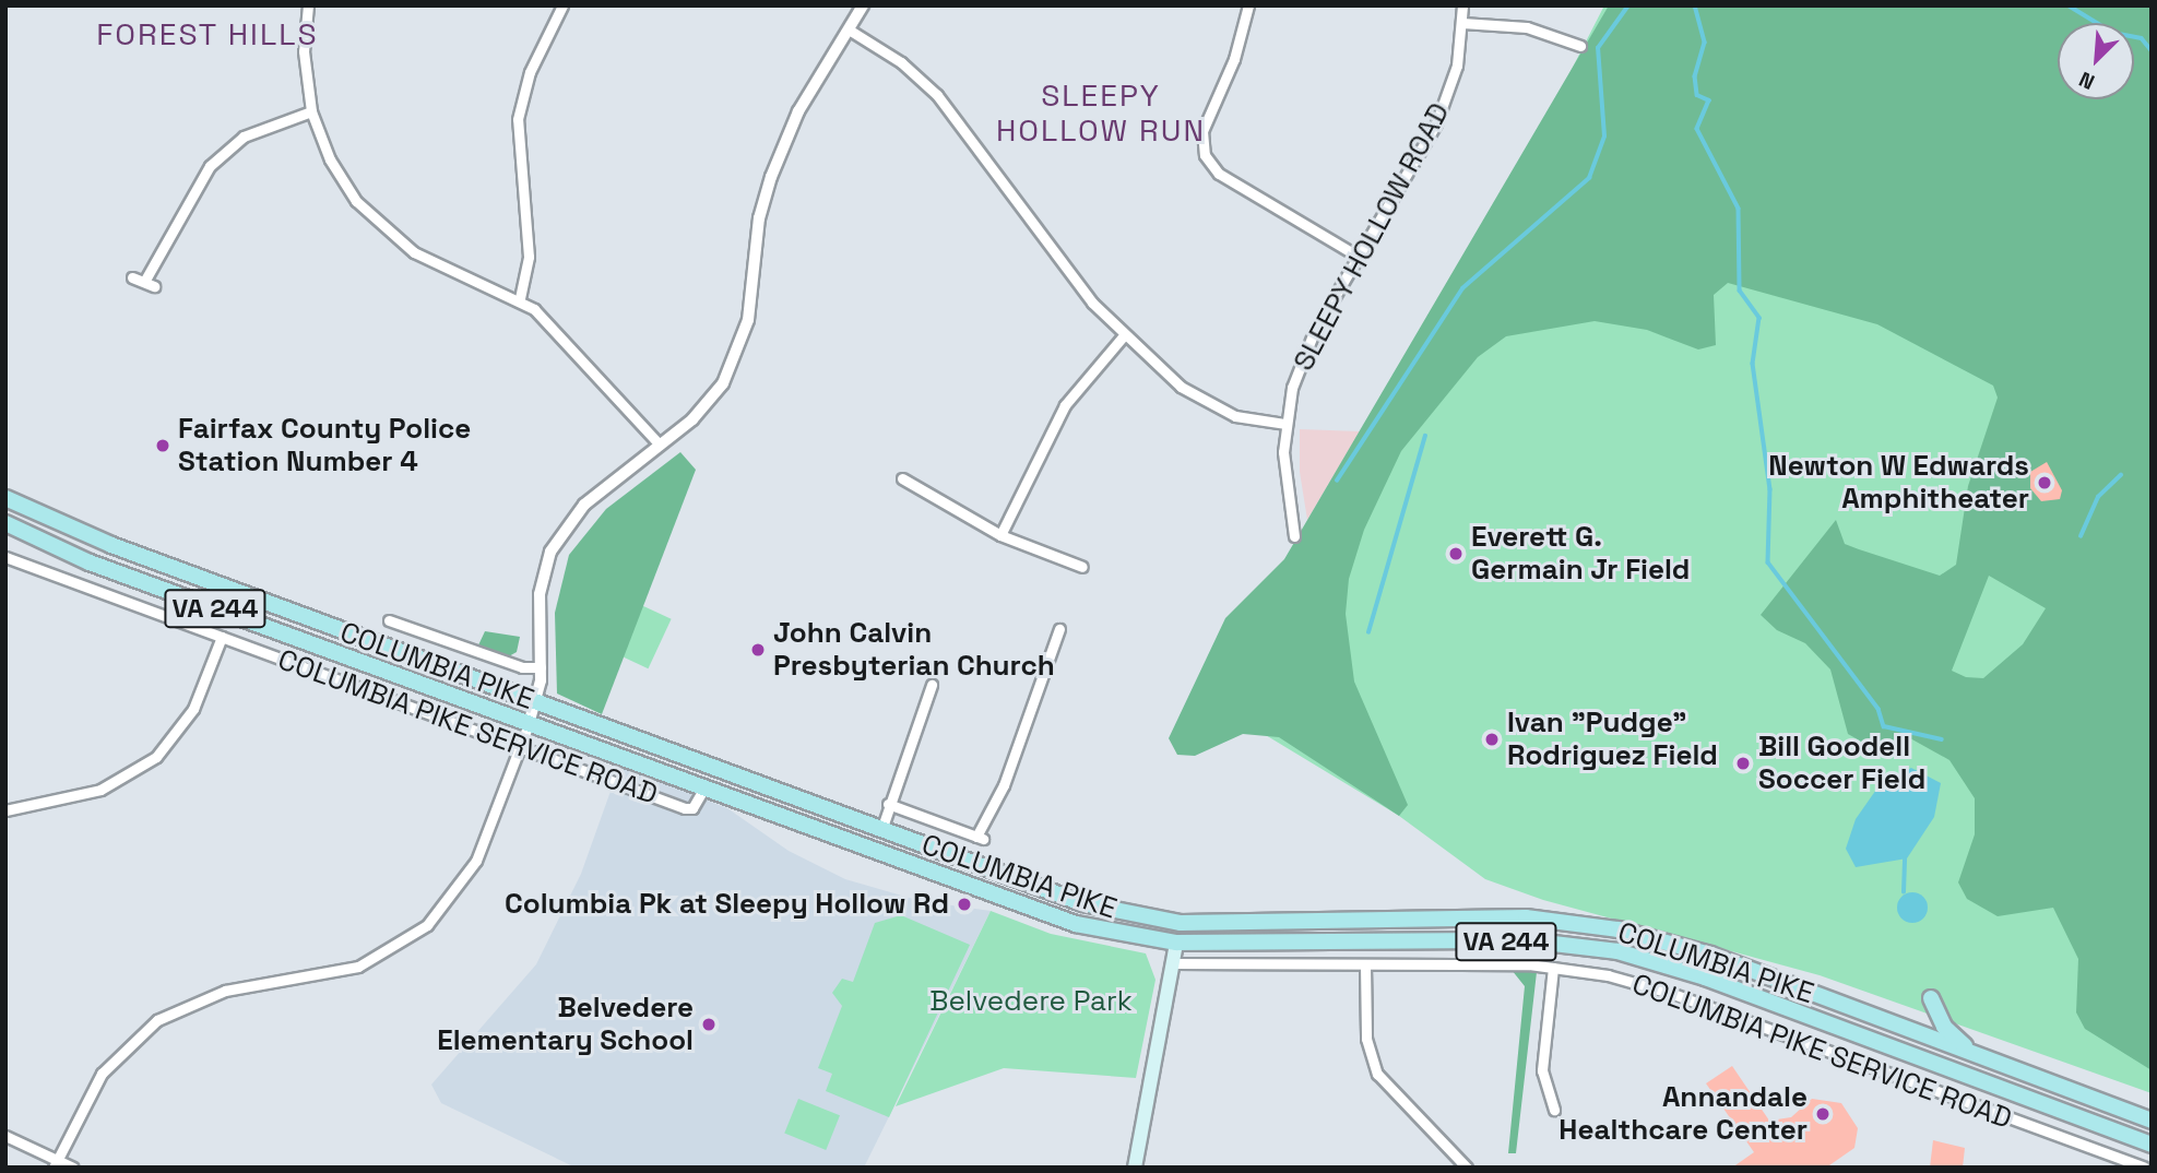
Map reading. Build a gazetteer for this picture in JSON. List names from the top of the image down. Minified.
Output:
{"streets":{"main road":["VA 244","COLUMBIA PIKE"],"street":["SLEEPY HOLLOW ROAD","COLUMBIA PIKE SERVICE ROAD"]},"crossings":[["COLUMBIA PIKE","COLUMBIA PIKE SERVICE ROAD"]],"districts":["FOREST HILLS","SLEEPY HOLLOW RUN"],"parks":["Belvedere Park"],"places":["Fairfax County Police Station Number 4","Newton W Edwards Amphitheater","Everett G. Germain Jr Field","John Calvin Presbyterian Church","Ivan \"Pudge\" Rodriguez Field","Bill Goodell Soccer Field","Columbia Pk at Sleepy Hollow Rd","Belvedere Elementary School","Annandale Healthcare Center"],"north":"bottom left"}
